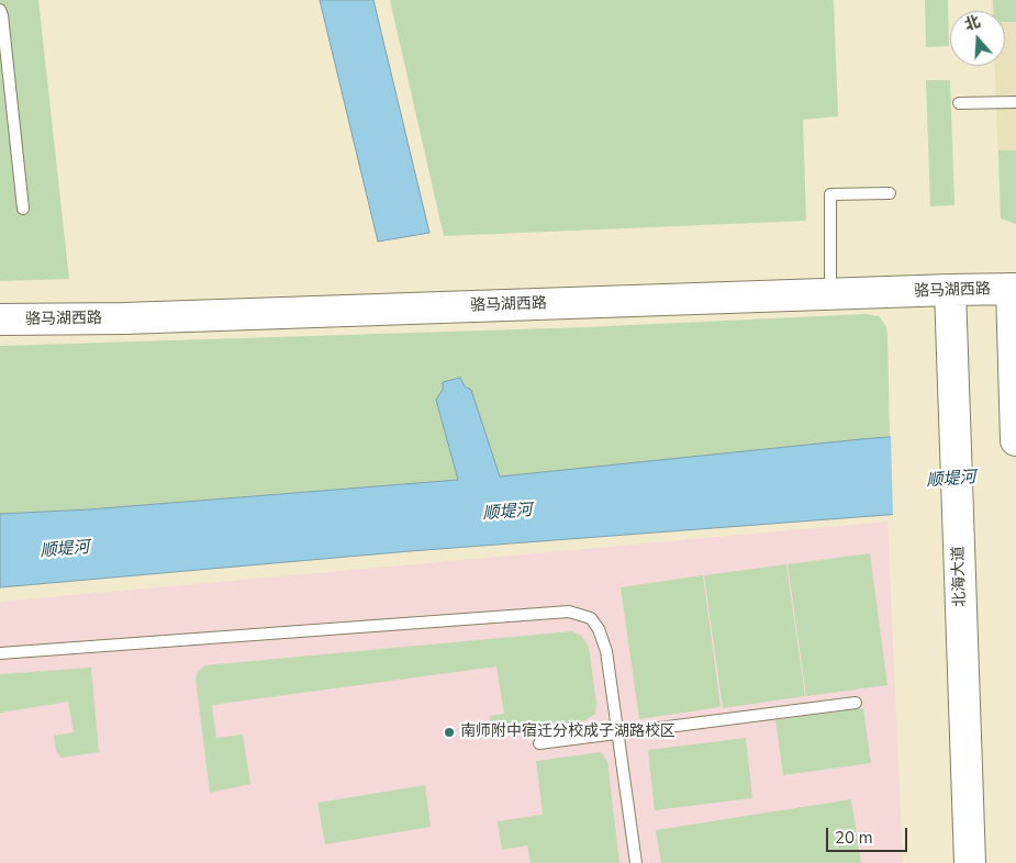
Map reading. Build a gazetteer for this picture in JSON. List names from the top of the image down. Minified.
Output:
{"streets":{"street":["骆马湖西路","北海大道"]},"crossings":[["骆马湖西路","北海大道"]],"water":["顺堤河"],"places":["南师附中宿迁分校成子湖路校区"],"scale_bar":"20 m","north":"top"}
